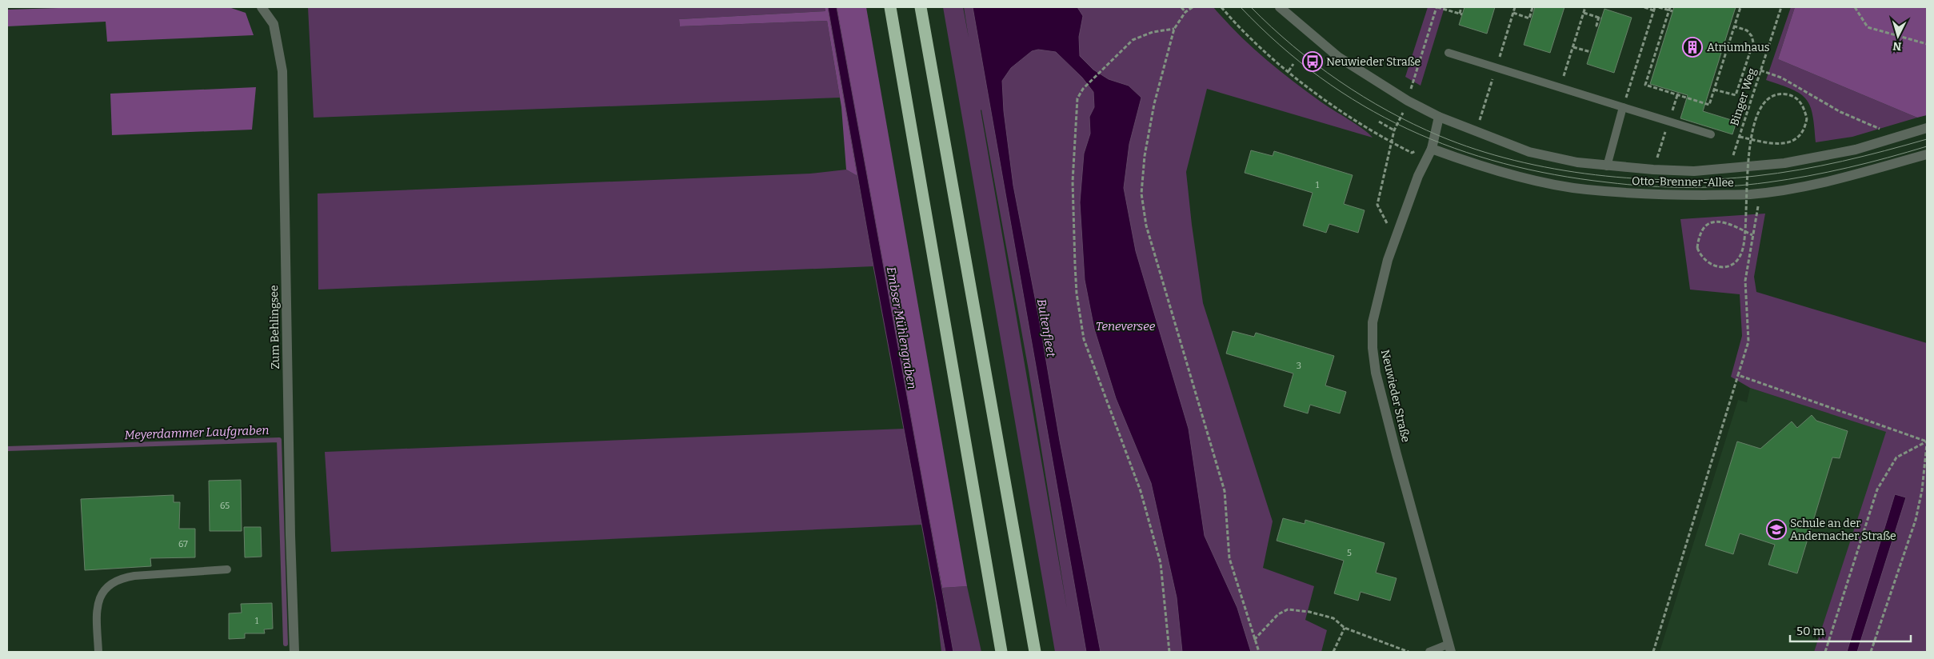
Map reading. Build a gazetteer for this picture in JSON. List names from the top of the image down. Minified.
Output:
{"streets":{"street":["Otto-Brenner-Allee","Zum Behlingsee","Neuwieder Straße"],"path":["Binger Weg"]},"crossings":[["Binger Weg","Otto-Brenner-Allee"],["Otto-Brenner-Allee","Neuwieder Straße"]],"water":["Teneversee","Embser Mühlengraben","Bultenfleet","Meyerdammer Laufgraben"],"places":{"building":["Atriumhaus"],"bus stop":["Neuwieder Straße"],"school or university":["Schule an der Andernacher Straße"]},"house_numbers":["1","3","65","67","5","1"],"scale_bar":"50 m","north":"bottom"}
